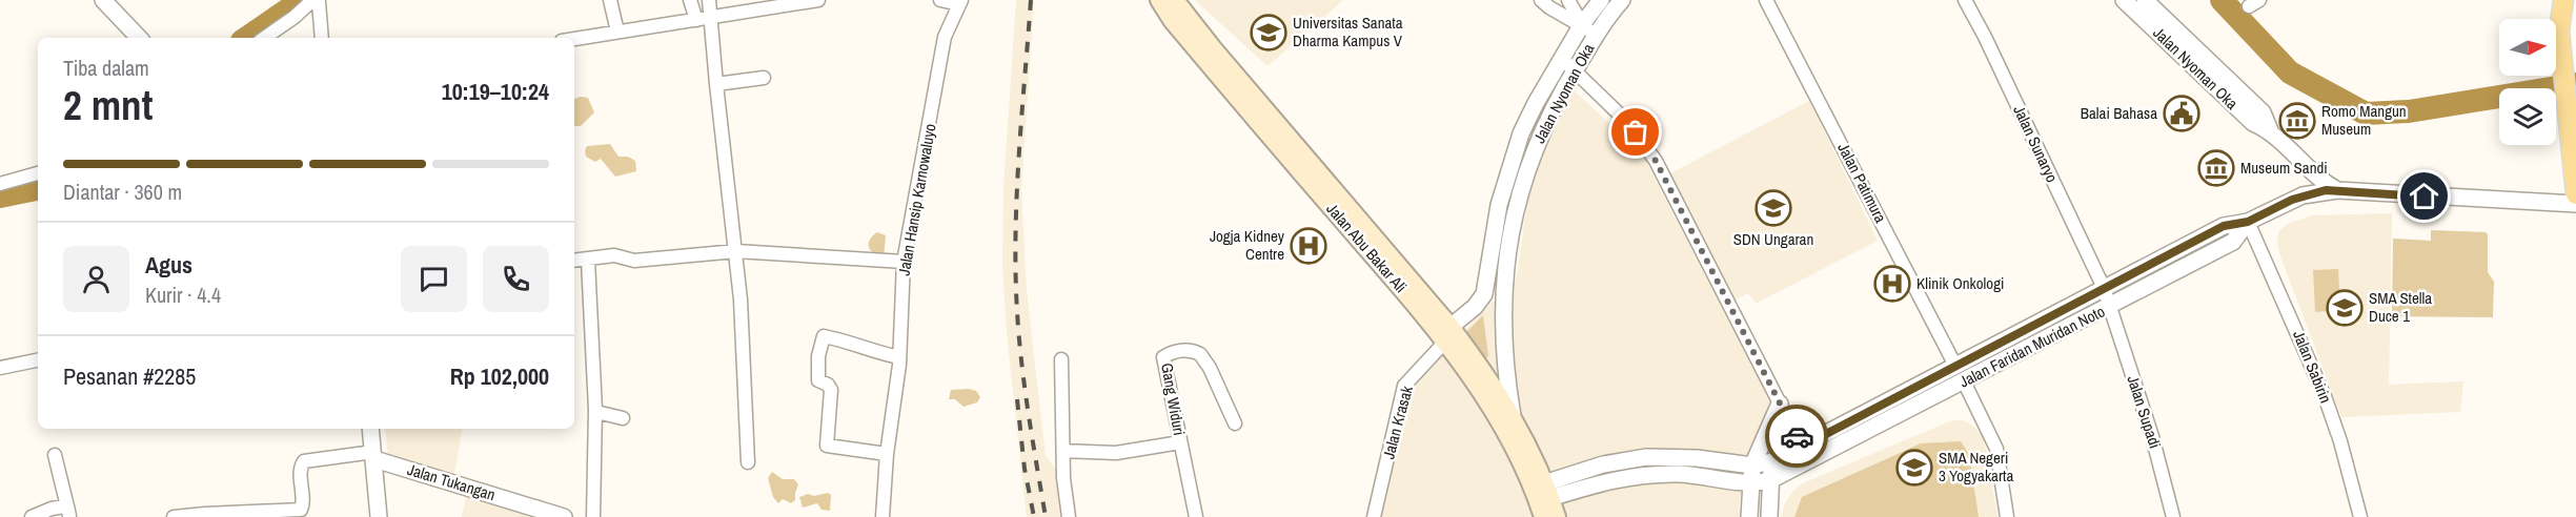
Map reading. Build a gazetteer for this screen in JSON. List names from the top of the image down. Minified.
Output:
{"streets":{"main road":["Jalan Abu Bakar Ali"],"street":["Jalan Nyoman Oka","Jalan Sunaryo","Jalan Patimura","Jalan Hansip Karnowaluyo","Jalan Faridan Muridan Noto","Jalan Sabirin","Gang Widuri","Jalan Supadi","Jalan Krasak","Jalan Tukangan"]},"crossings":[["Jalan Nyoman Oka","Jalan Abu Bakar Ali"],["Jalan Nyoman Oka","Jalan Faridan Muridan Noto"],["Jalan Nyoman Oka","Jalan Krasak"],["Jalan Sunaryo","Jalan Faridan Muridan Noto"],["Jalan Sunaryo","Jalan Supadi"],["Jalan Patimura","Jalan Faridan Muridan Noto"],["Jalan Abu Bakar Ali","Jalan Krasak"],["Jalan Faridan Muridan Noto","Jalan Sabirin"],["Jalan Faridan Muridan Noto","Jalan Supadi"]],"places":{"school or university":["Universitas Sanata Dharma Kampus V","SDN Ungaran","SMA Stella Duce 1","SMA Negeri 3 Yogyakarta"],"public building":["Balai Bahasa"],"museum":["Romo Mangun Museum","Museum Sandi"],"hospital":["Jogja Kidney Centre","Klinik Onkologi"]},"north":"right","page":{"heading":["2 mnt","Tiba dalam","10:19–10:24"],"panel":["Agus","Kurir · 4.4","Pesanan #2285","Rp 102,000"],"bar":"Diantar · 360 m"}}
